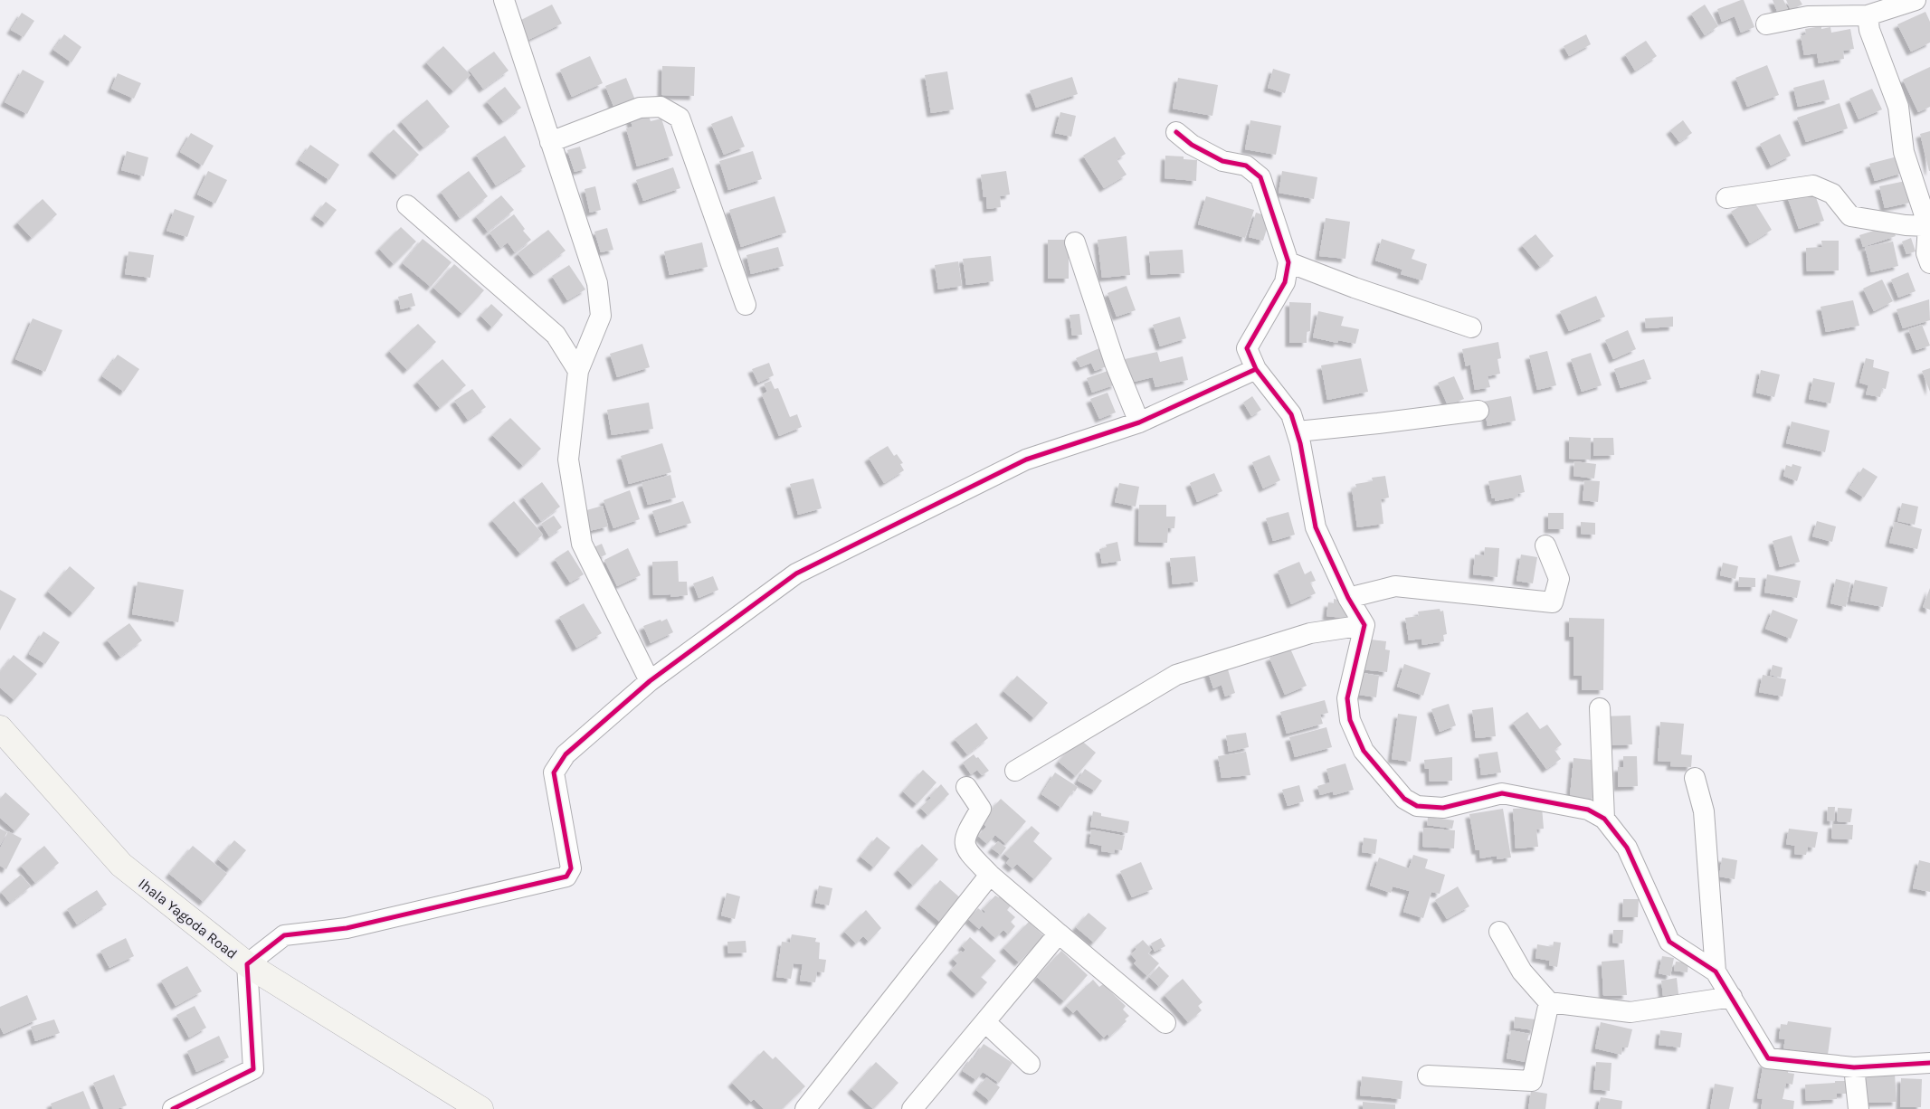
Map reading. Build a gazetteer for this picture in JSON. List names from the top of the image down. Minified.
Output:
{"streets":{"street":["Ihala Yagoda Road"]}}
